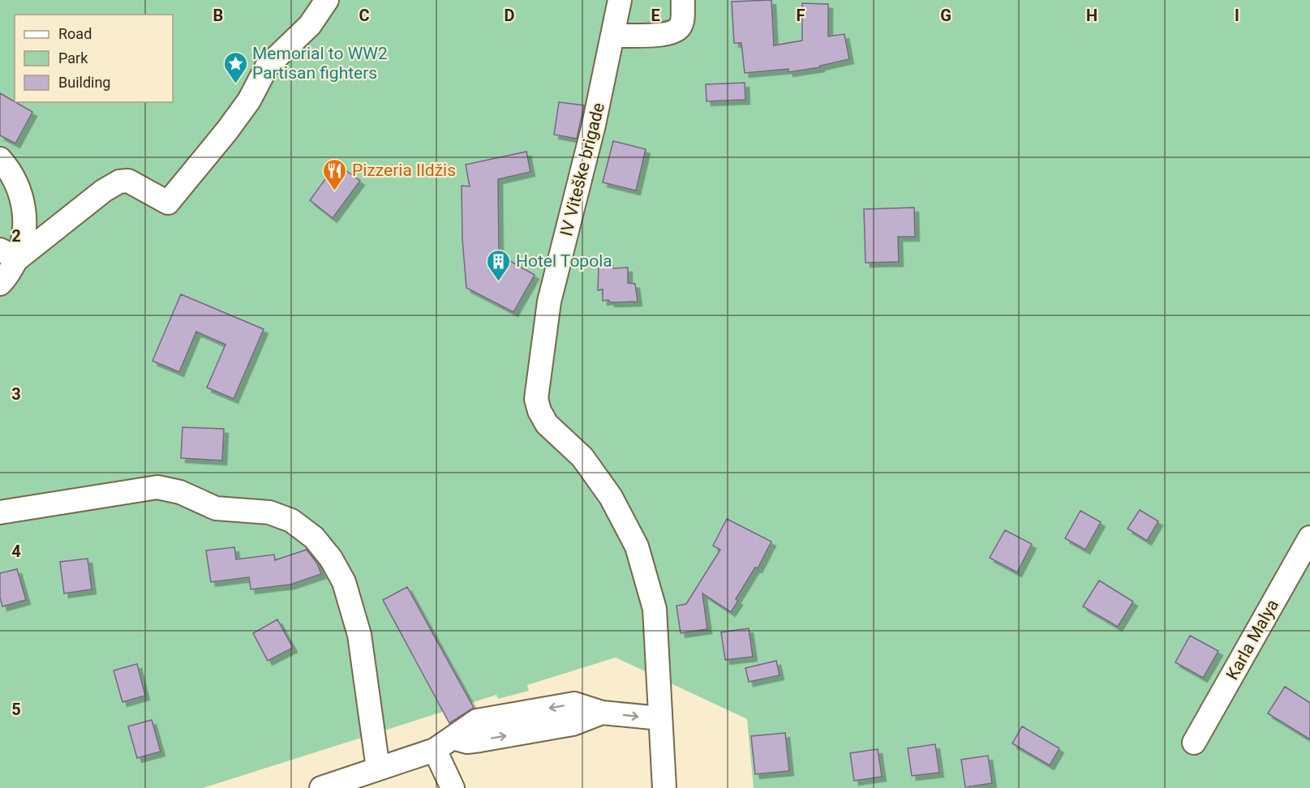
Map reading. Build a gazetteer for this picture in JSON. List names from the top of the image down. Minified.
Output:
{"streets":{"street":["IV Viteške brigade","Karla Malya"]},"places":{"place":["Memorial to WW2 Partisan fighters"],"restaurant":["Pizzeria Ildžis"],"building":["Hotel Topola"]},"legend":["Road","Park","Building"],"grid":{"columns":["B","C","D","E","F","G","H","I"],"rows":["2","3","4","5"]}}
